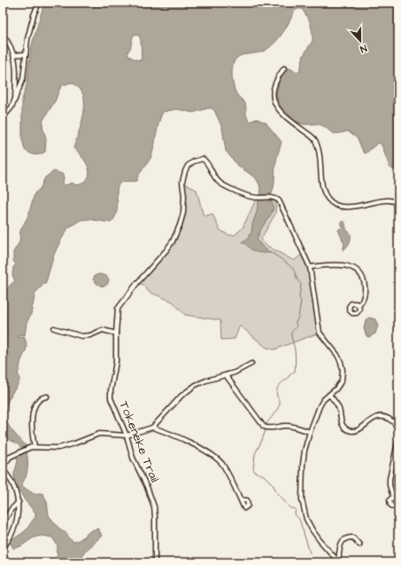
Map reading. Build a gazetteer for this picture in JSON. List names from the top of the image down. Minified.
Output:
{"streets":{"street":["Tokeneke Trail"]},"north":"bottom"}
